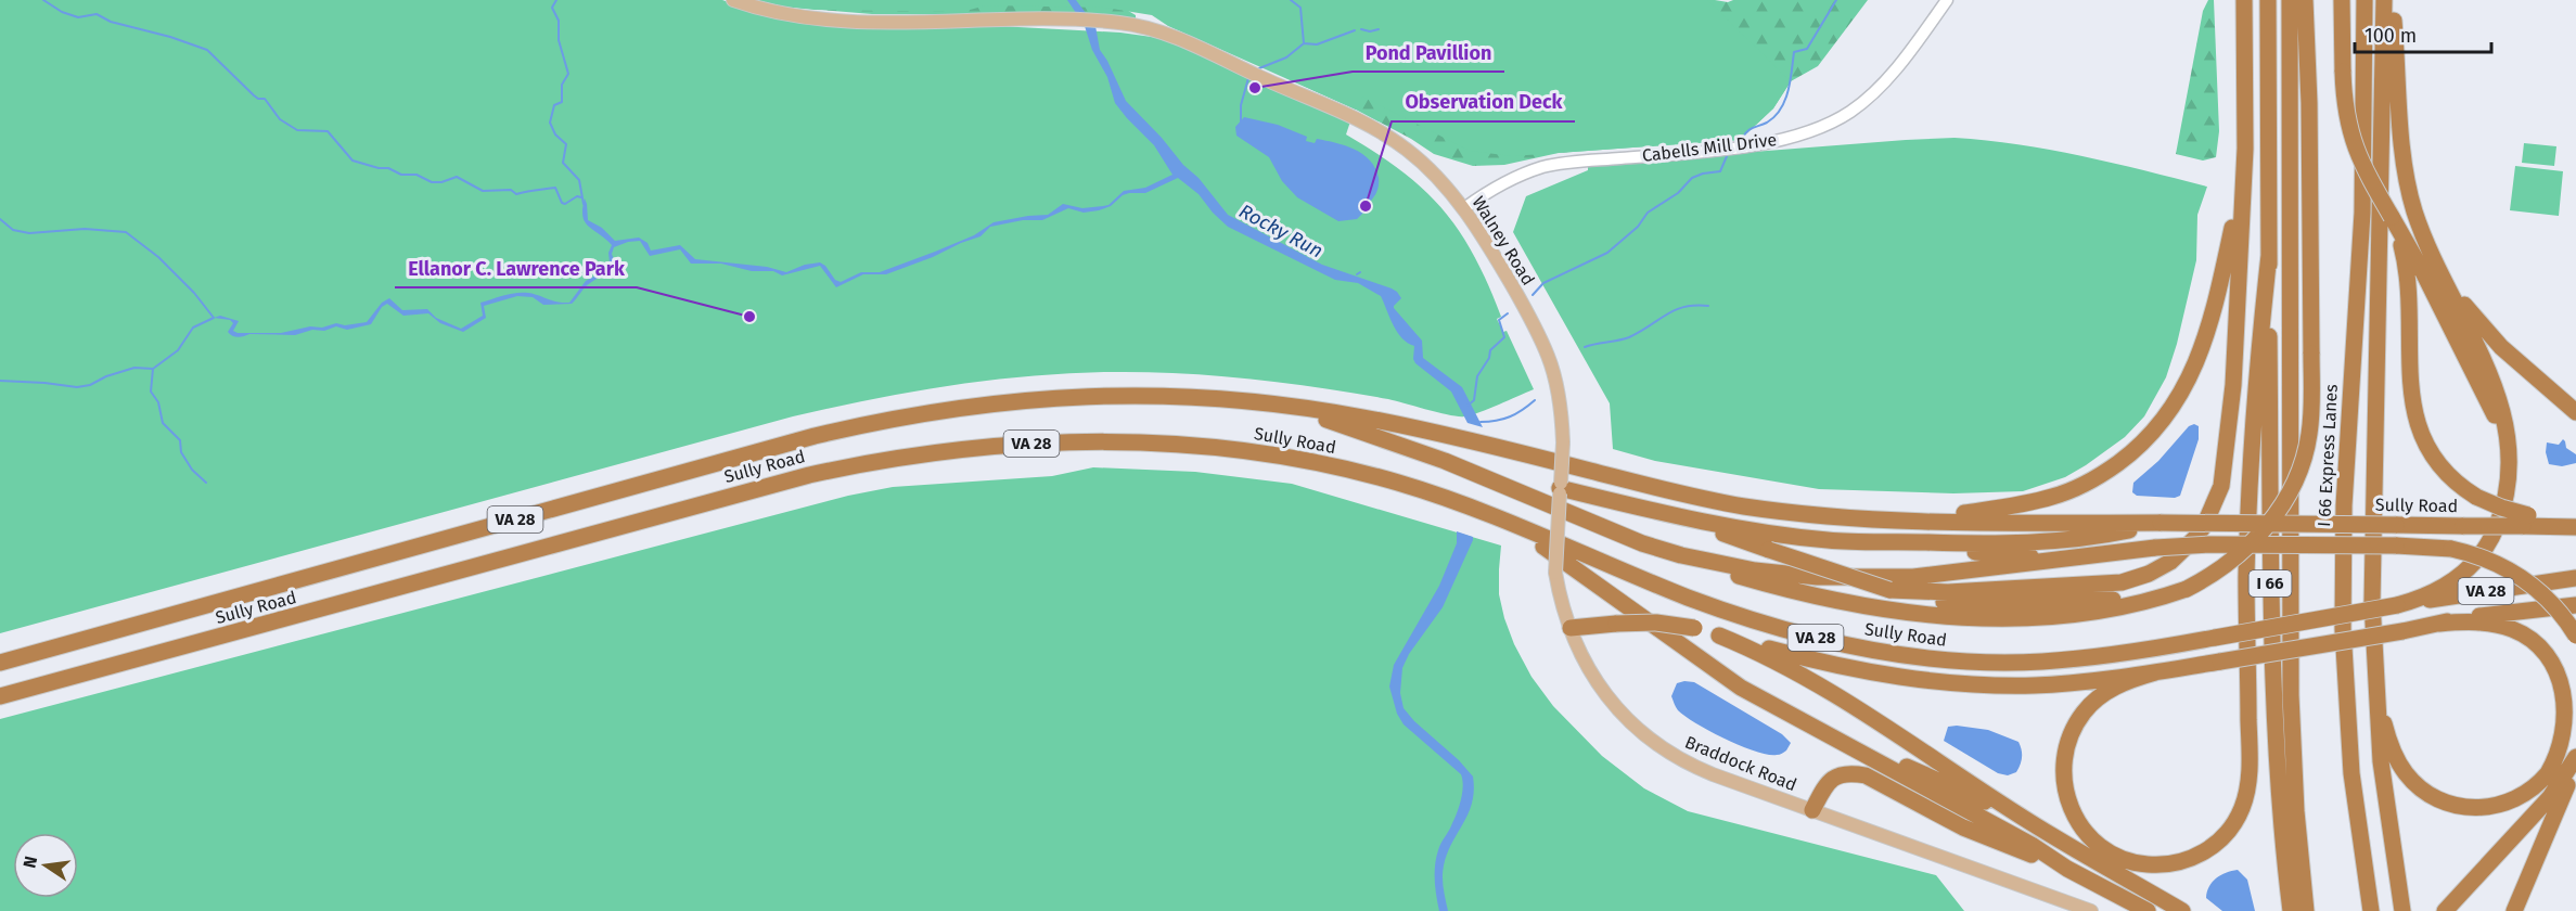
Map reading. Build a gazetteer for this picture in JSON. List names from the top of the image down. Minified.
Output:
{"streets":{"highway":["Sully Road","VA 28","I 66 Express Lanes","I 66"],"main road":["Walney Road","Braddock Road"],"street":["Cabells Mill Drive"]},"crossings":[["Cabells Mill Drive","Walney Road"],["Walney Road","Braddock Road"]],"water":["Rocky Run"],"places":["Pond Pavillion","Observation Deck","Ellanor C. Lawrence Park"],"scale_bar":"100 m","north":"left"}
